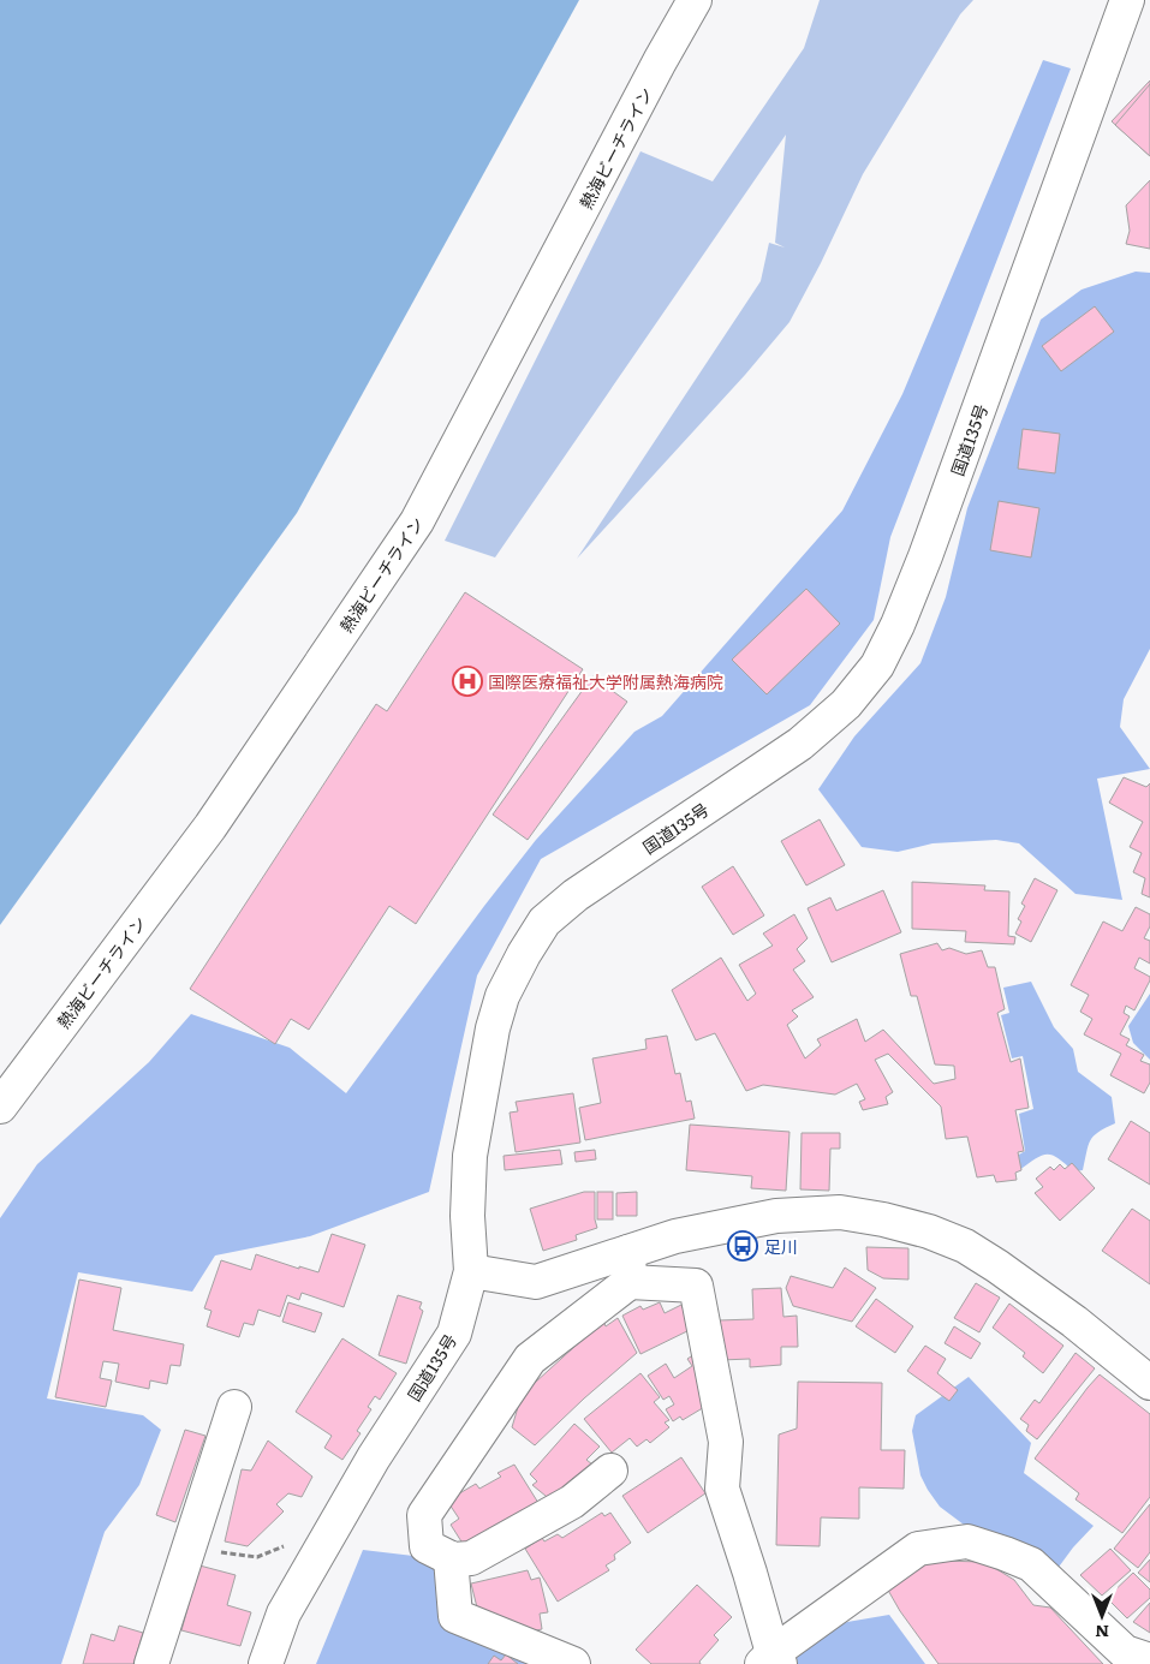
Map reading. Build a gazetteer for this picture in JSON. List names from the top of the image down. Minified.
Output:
{"streets":{"main road":["熱海ビーチライン","国道135号"]},"places":{"hospital":["国際医療福祉大学附属熱海病院"],"bus stop":["足川"]},"north":"bottom"}
